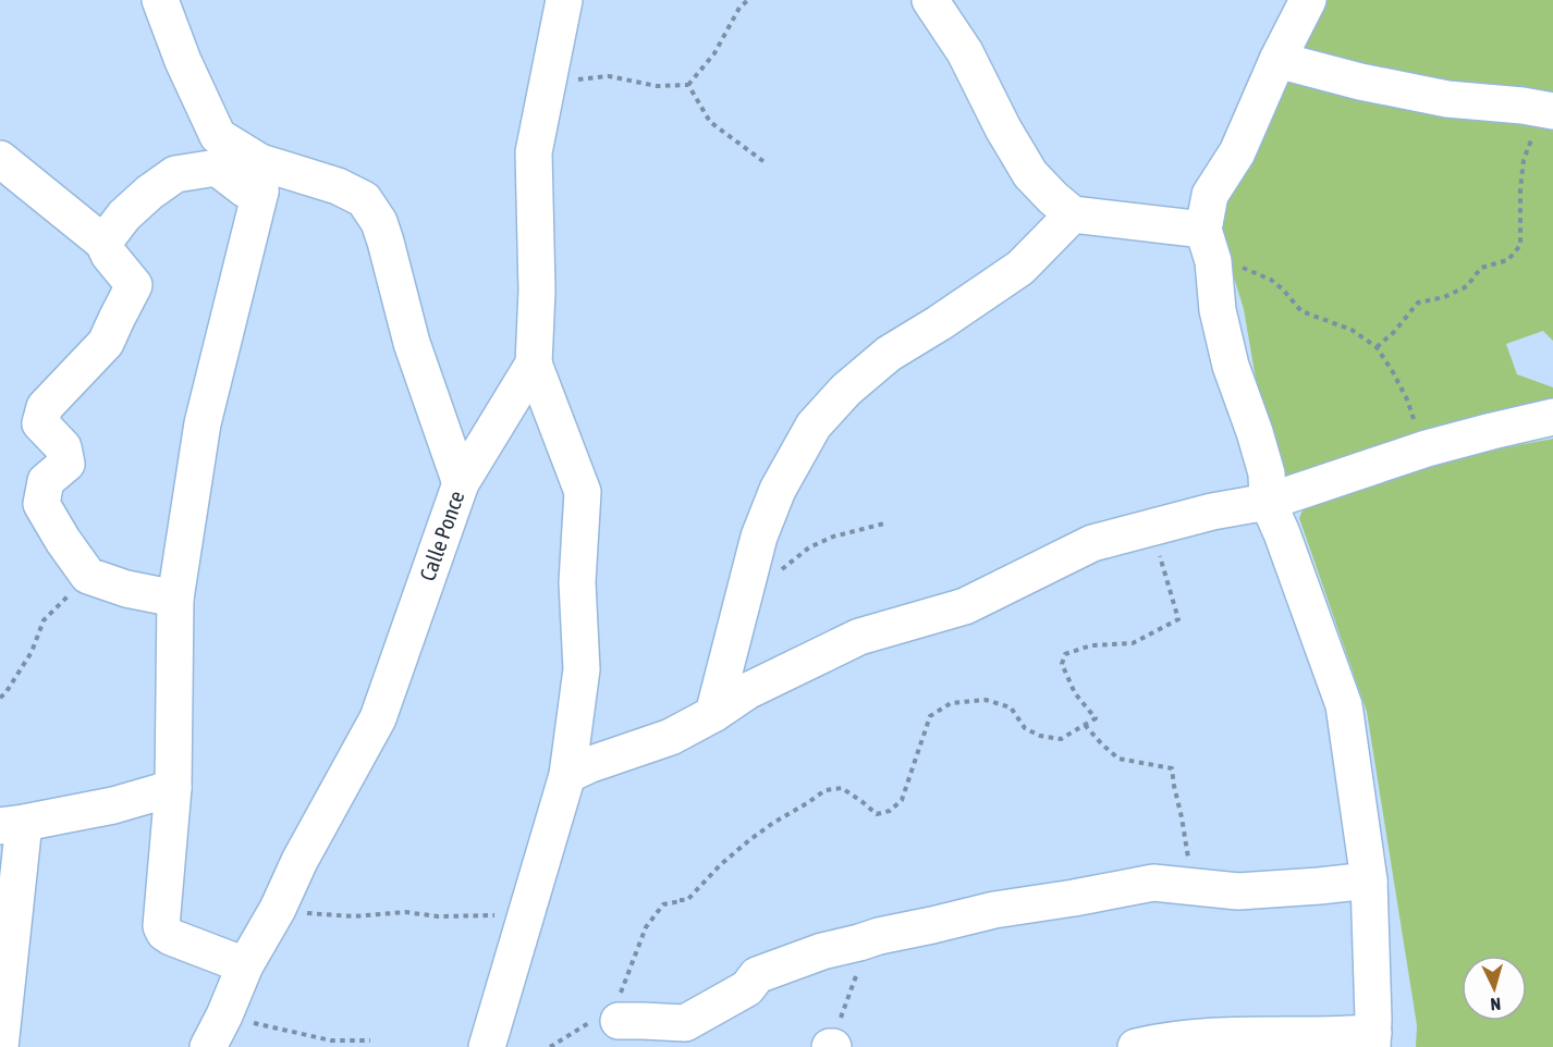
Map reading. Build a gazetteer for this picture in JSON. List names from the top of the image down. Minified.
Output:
{"streets":{"street":["Calle Ponce"]},"north":"bottom"}
